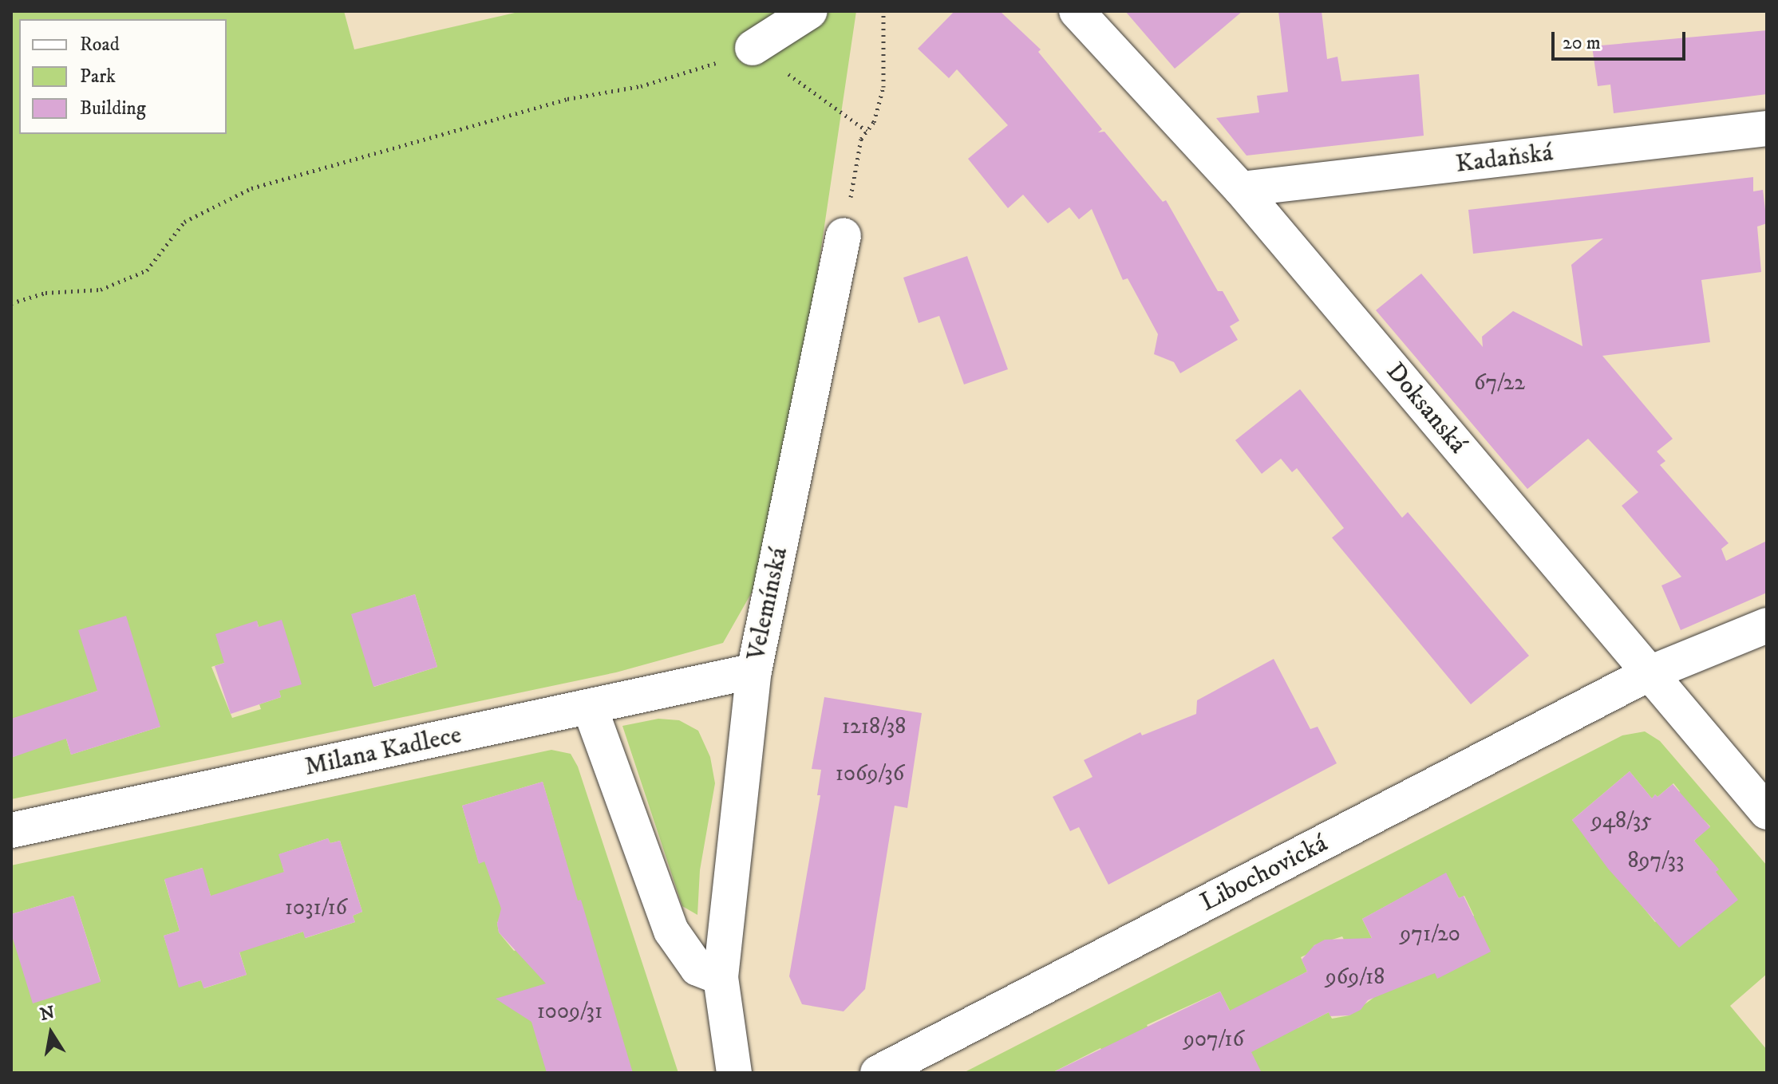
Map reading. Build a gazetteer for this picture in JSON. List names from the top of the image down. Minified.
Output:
{"streets":{"street":["Kadaňská","Doksanská","Velemínská","Milana Kadlece","Libochovická"]},"crossings":[["Kadaňská","Doksanská"],["Doksanská","Libochovická"],["Velemínská","Milana Kadlece"]],"house_numbers":["67/22","1218/38","1069/36","948/35","897/33","1031/16","971/20","969/18","1009/31","907/16"],"legend":["Road","Park","Building"],"scale_bar":"20 m","north":"top"}
